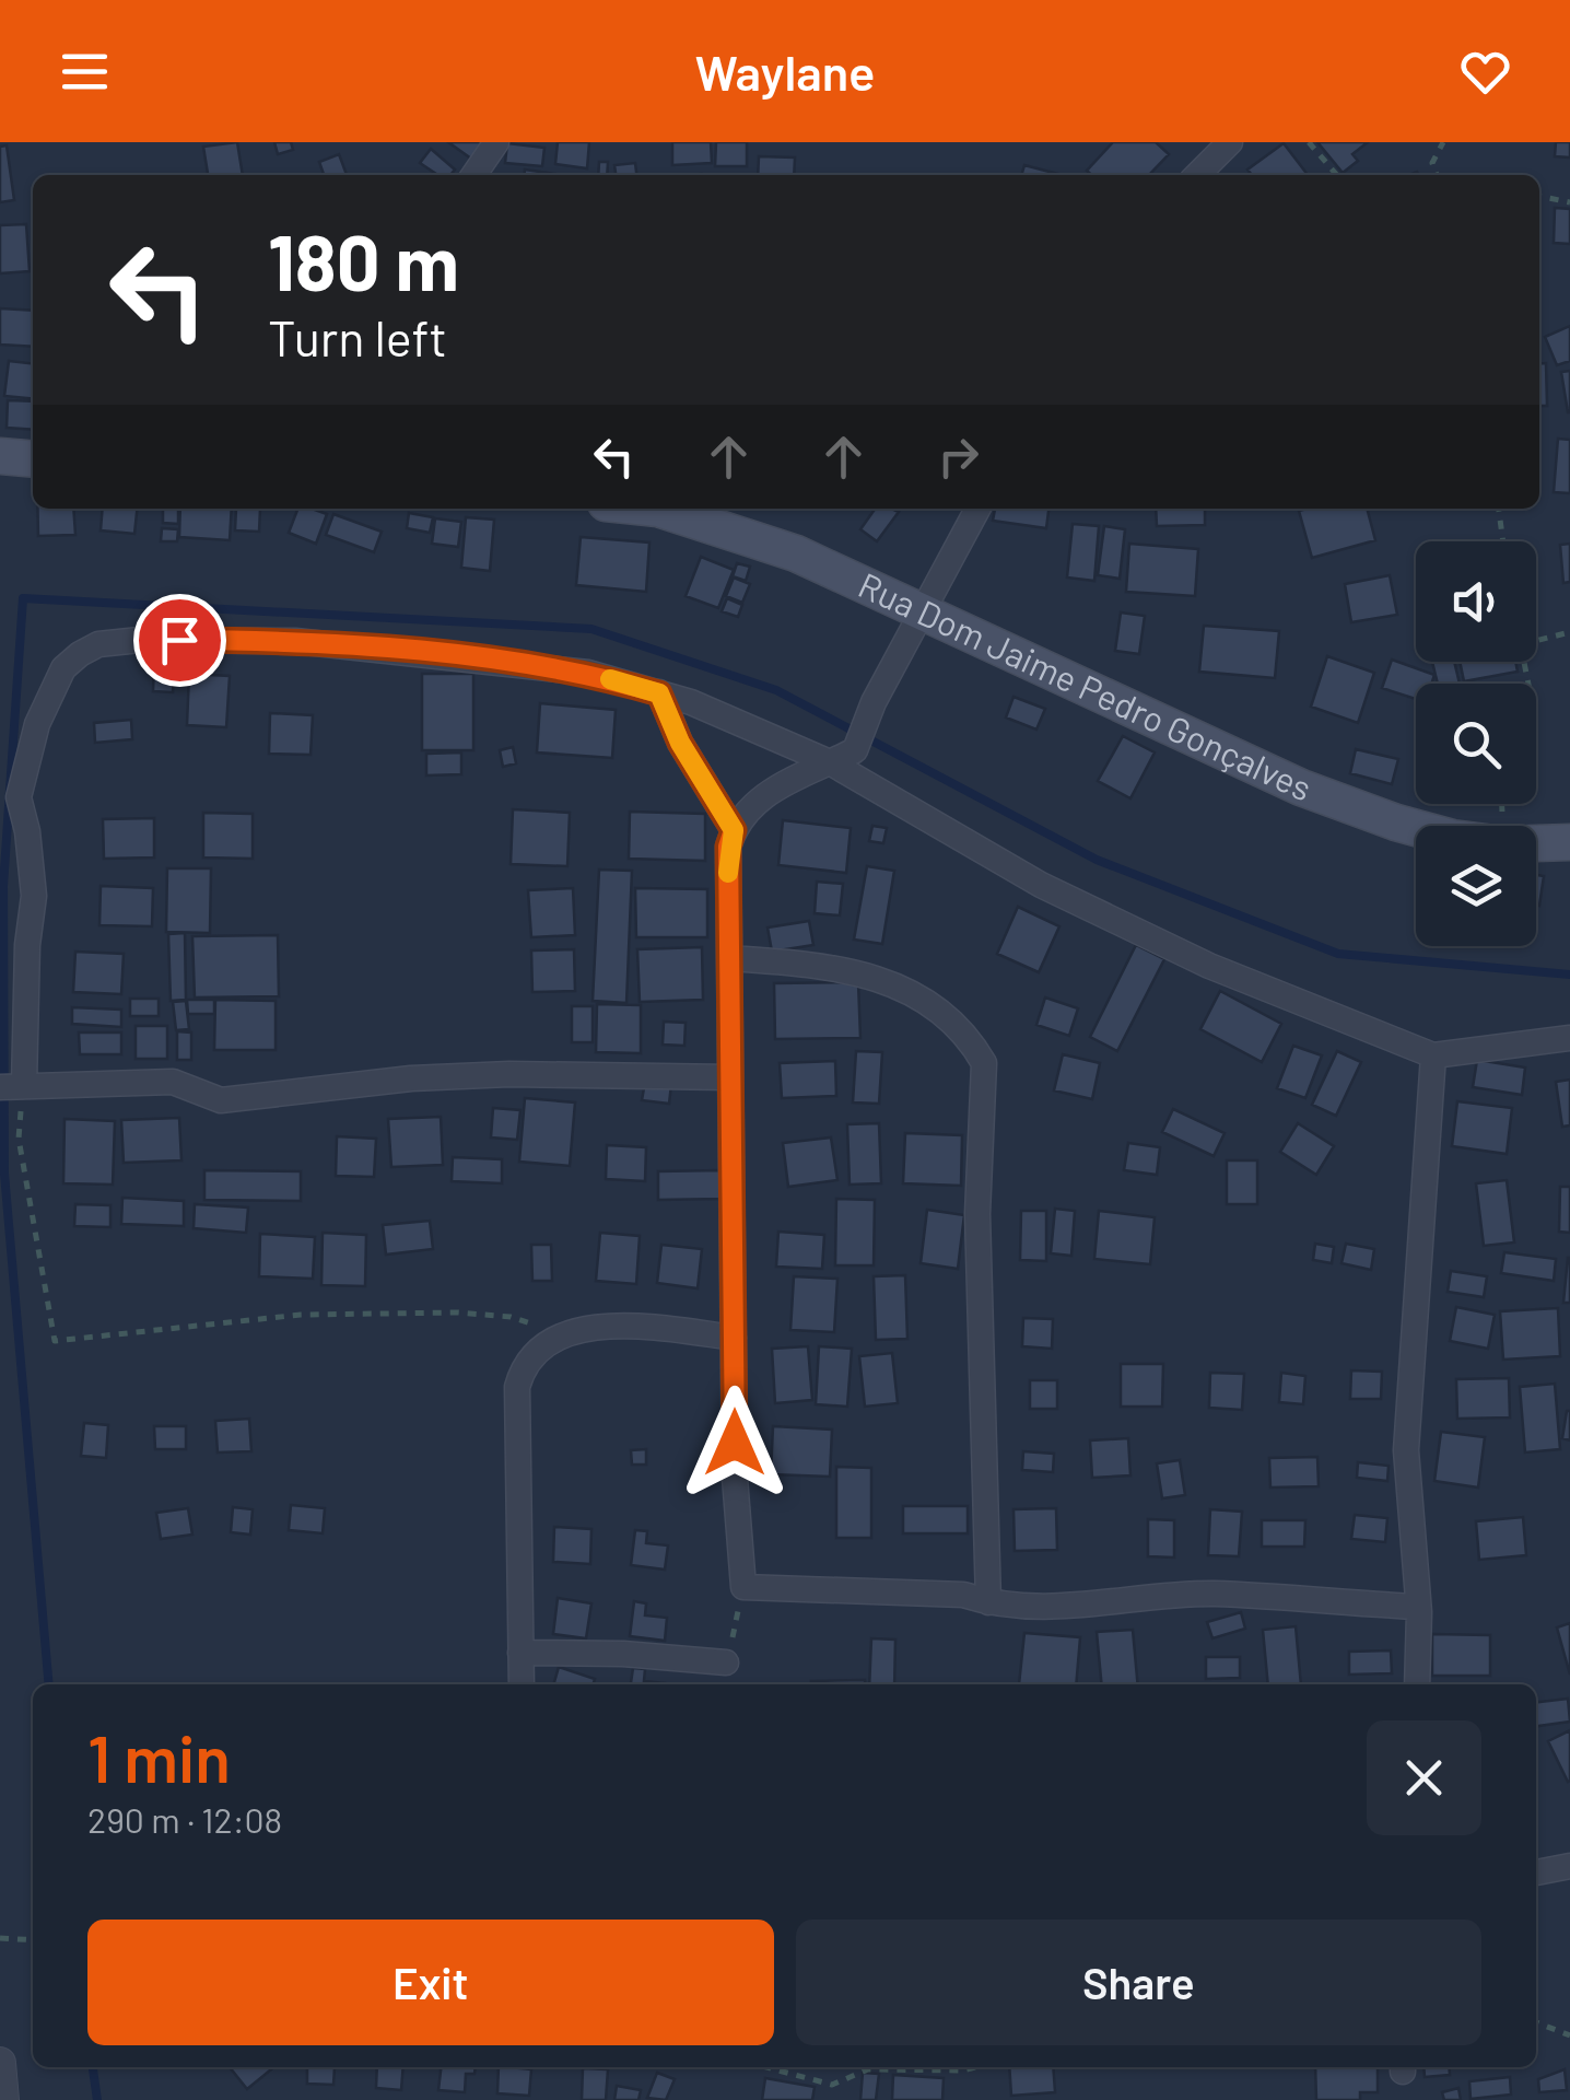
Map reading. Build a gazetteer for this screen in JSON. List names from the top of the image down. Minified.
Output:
{"streets":{"main road":["Rua Dom Jaime Pedro Gonçalves"]},"page":{"header":"Waylane","turn":["180 m","Turn left"],"heading":["1 min","290 m · 12:08"],"buttons":["Exit","Share"]}}
